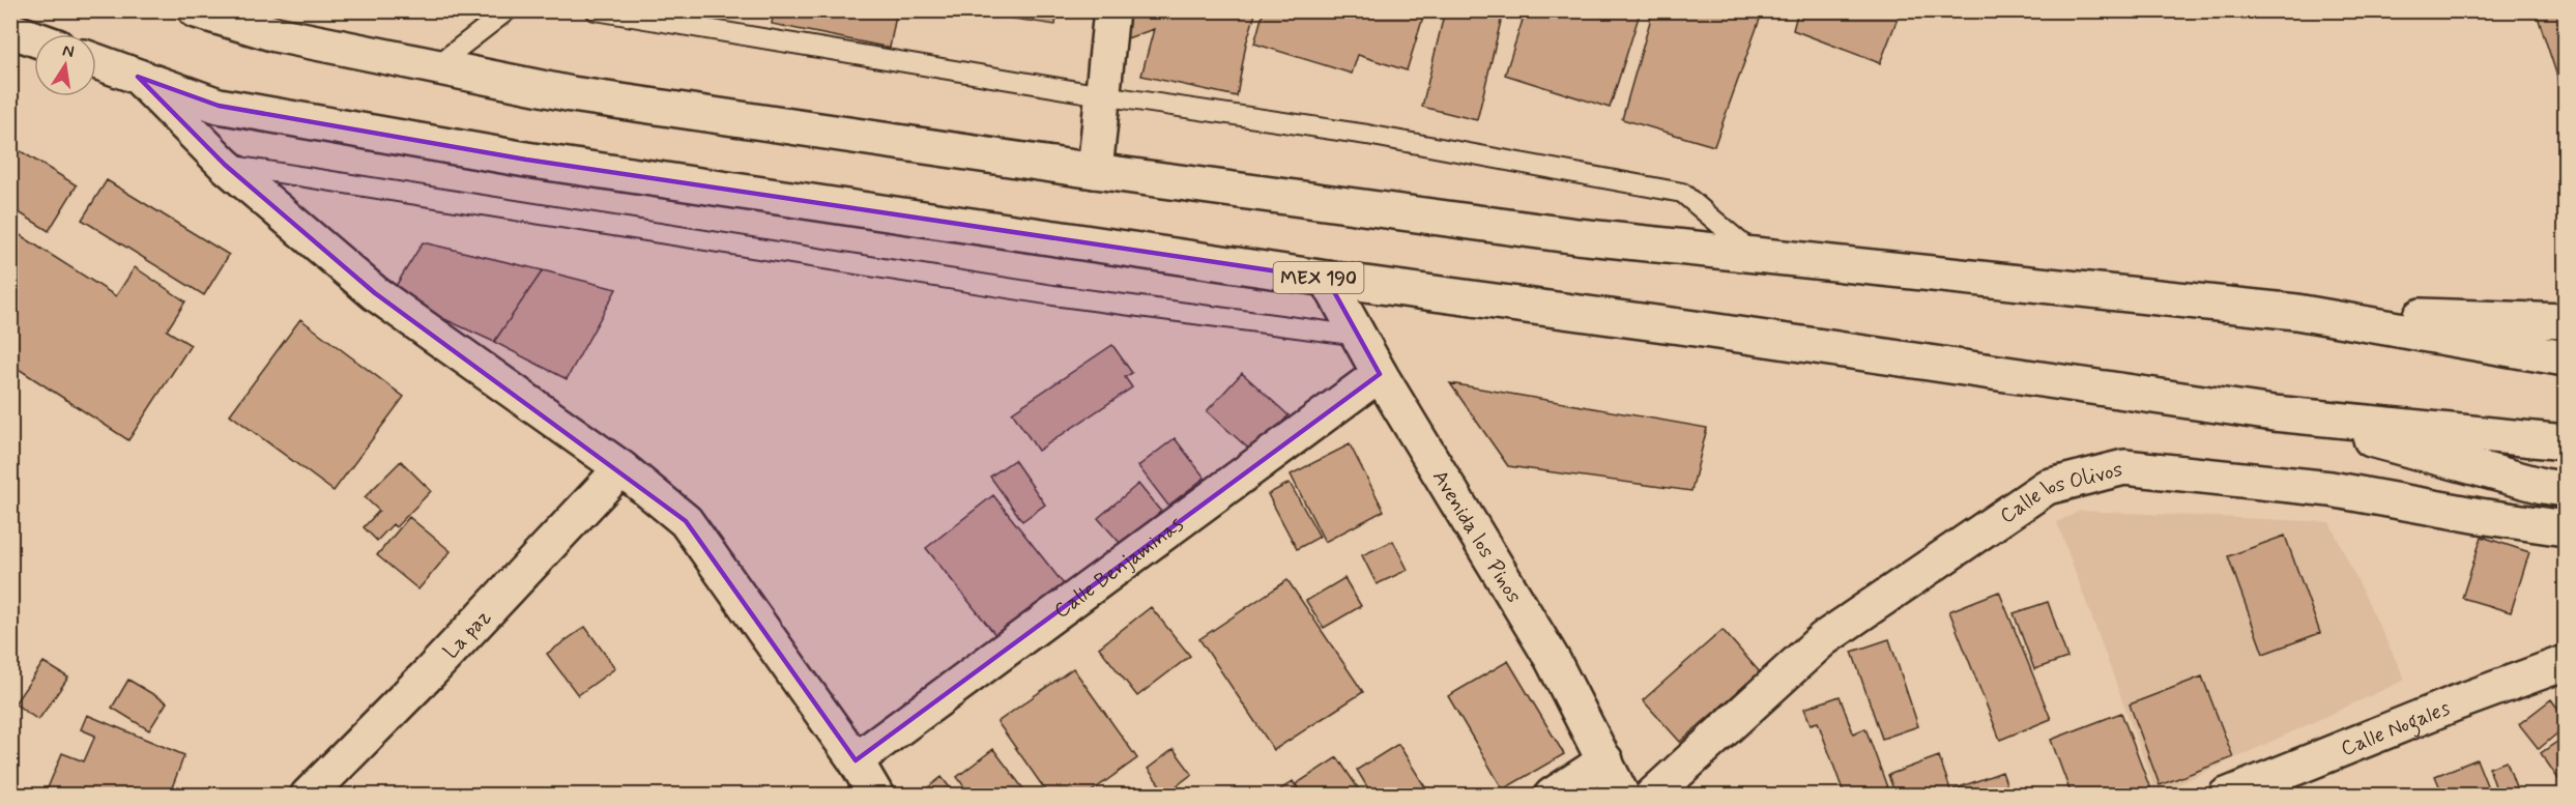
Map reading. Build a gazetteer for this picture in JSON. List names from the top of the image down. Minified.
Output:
{"streets":{"main road":["MEX 190","Calle los Olivos","Avenida los Pinos","Calle Benjaminas","La paz","Calle Nogales"]},"crossings":[["MEX 190","Avenida los Pinos"],["Avenida los Pinos","Calle Benjaminas"]],"north":"top"}
